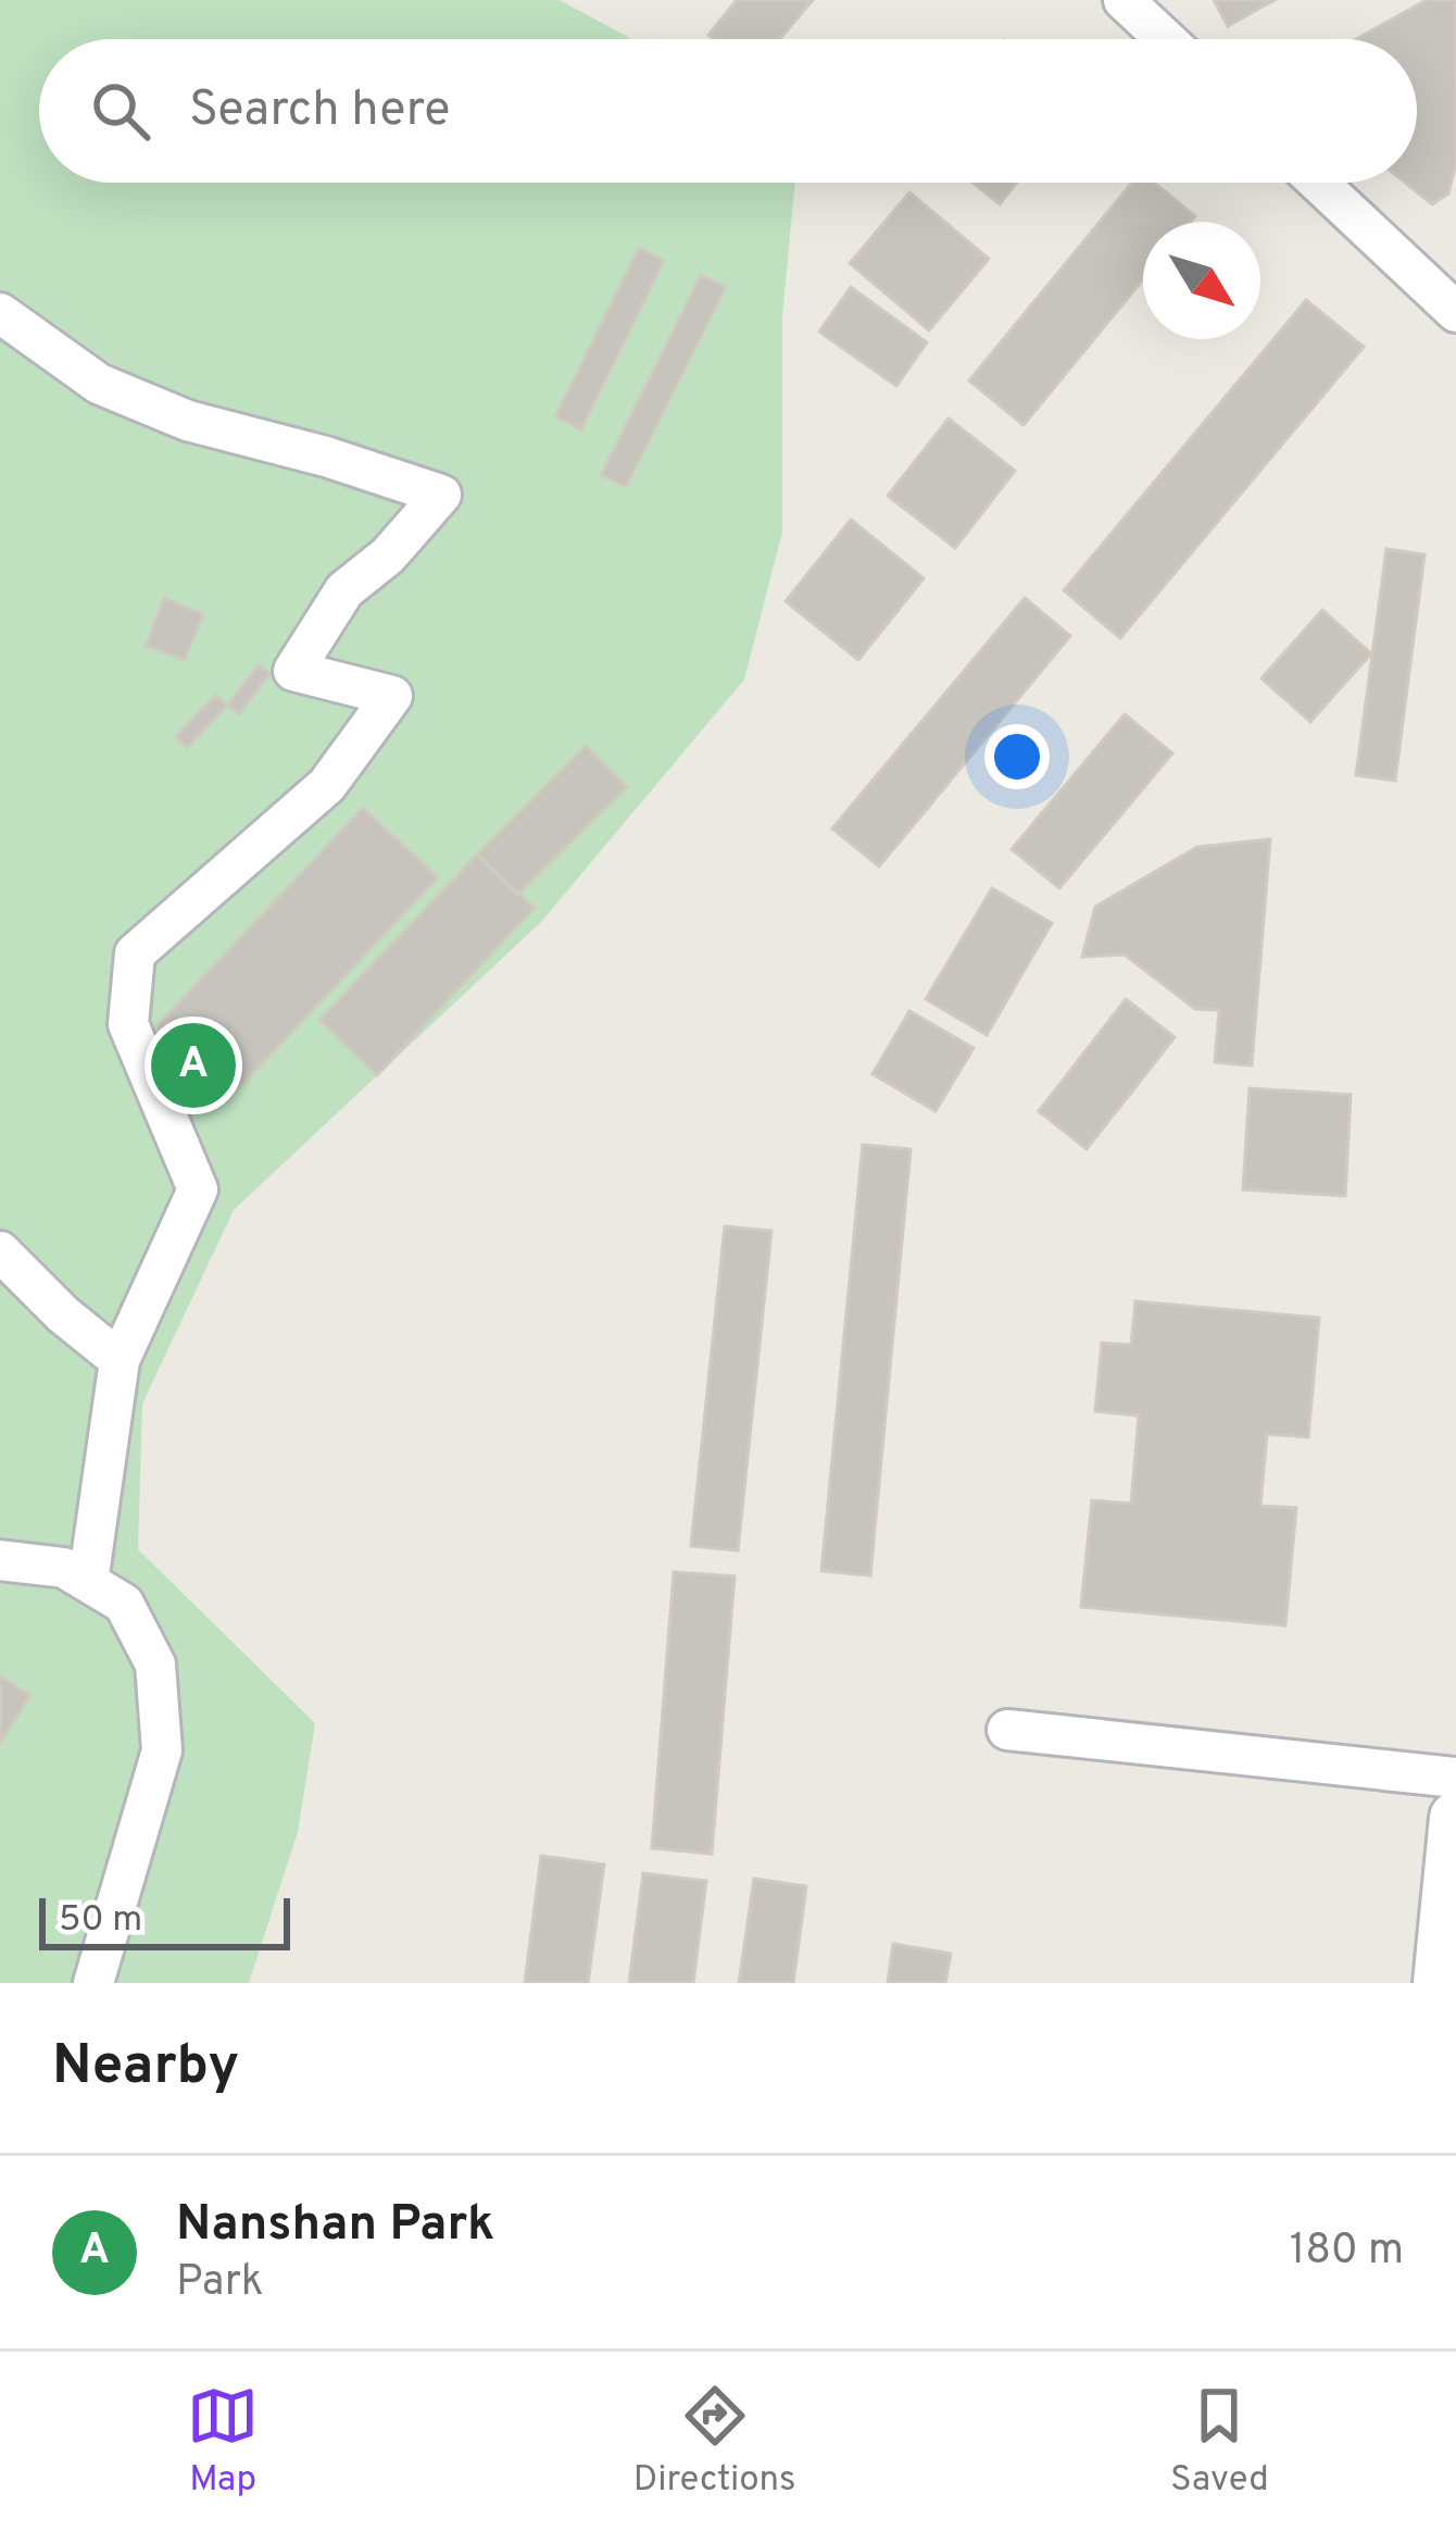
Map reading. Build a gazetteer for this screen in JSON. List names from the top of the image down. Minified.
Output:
{"scale_bar":"50 m","north":"bottom right","page":{"search":"Search here","pins":"A","scale":"50 m","heading":"Nearby","list":[{"mark":"A","name":"Nanshan Park","note":"Park","value":"180 m"}],"nav":["Map","Directions","Saved"]}}
